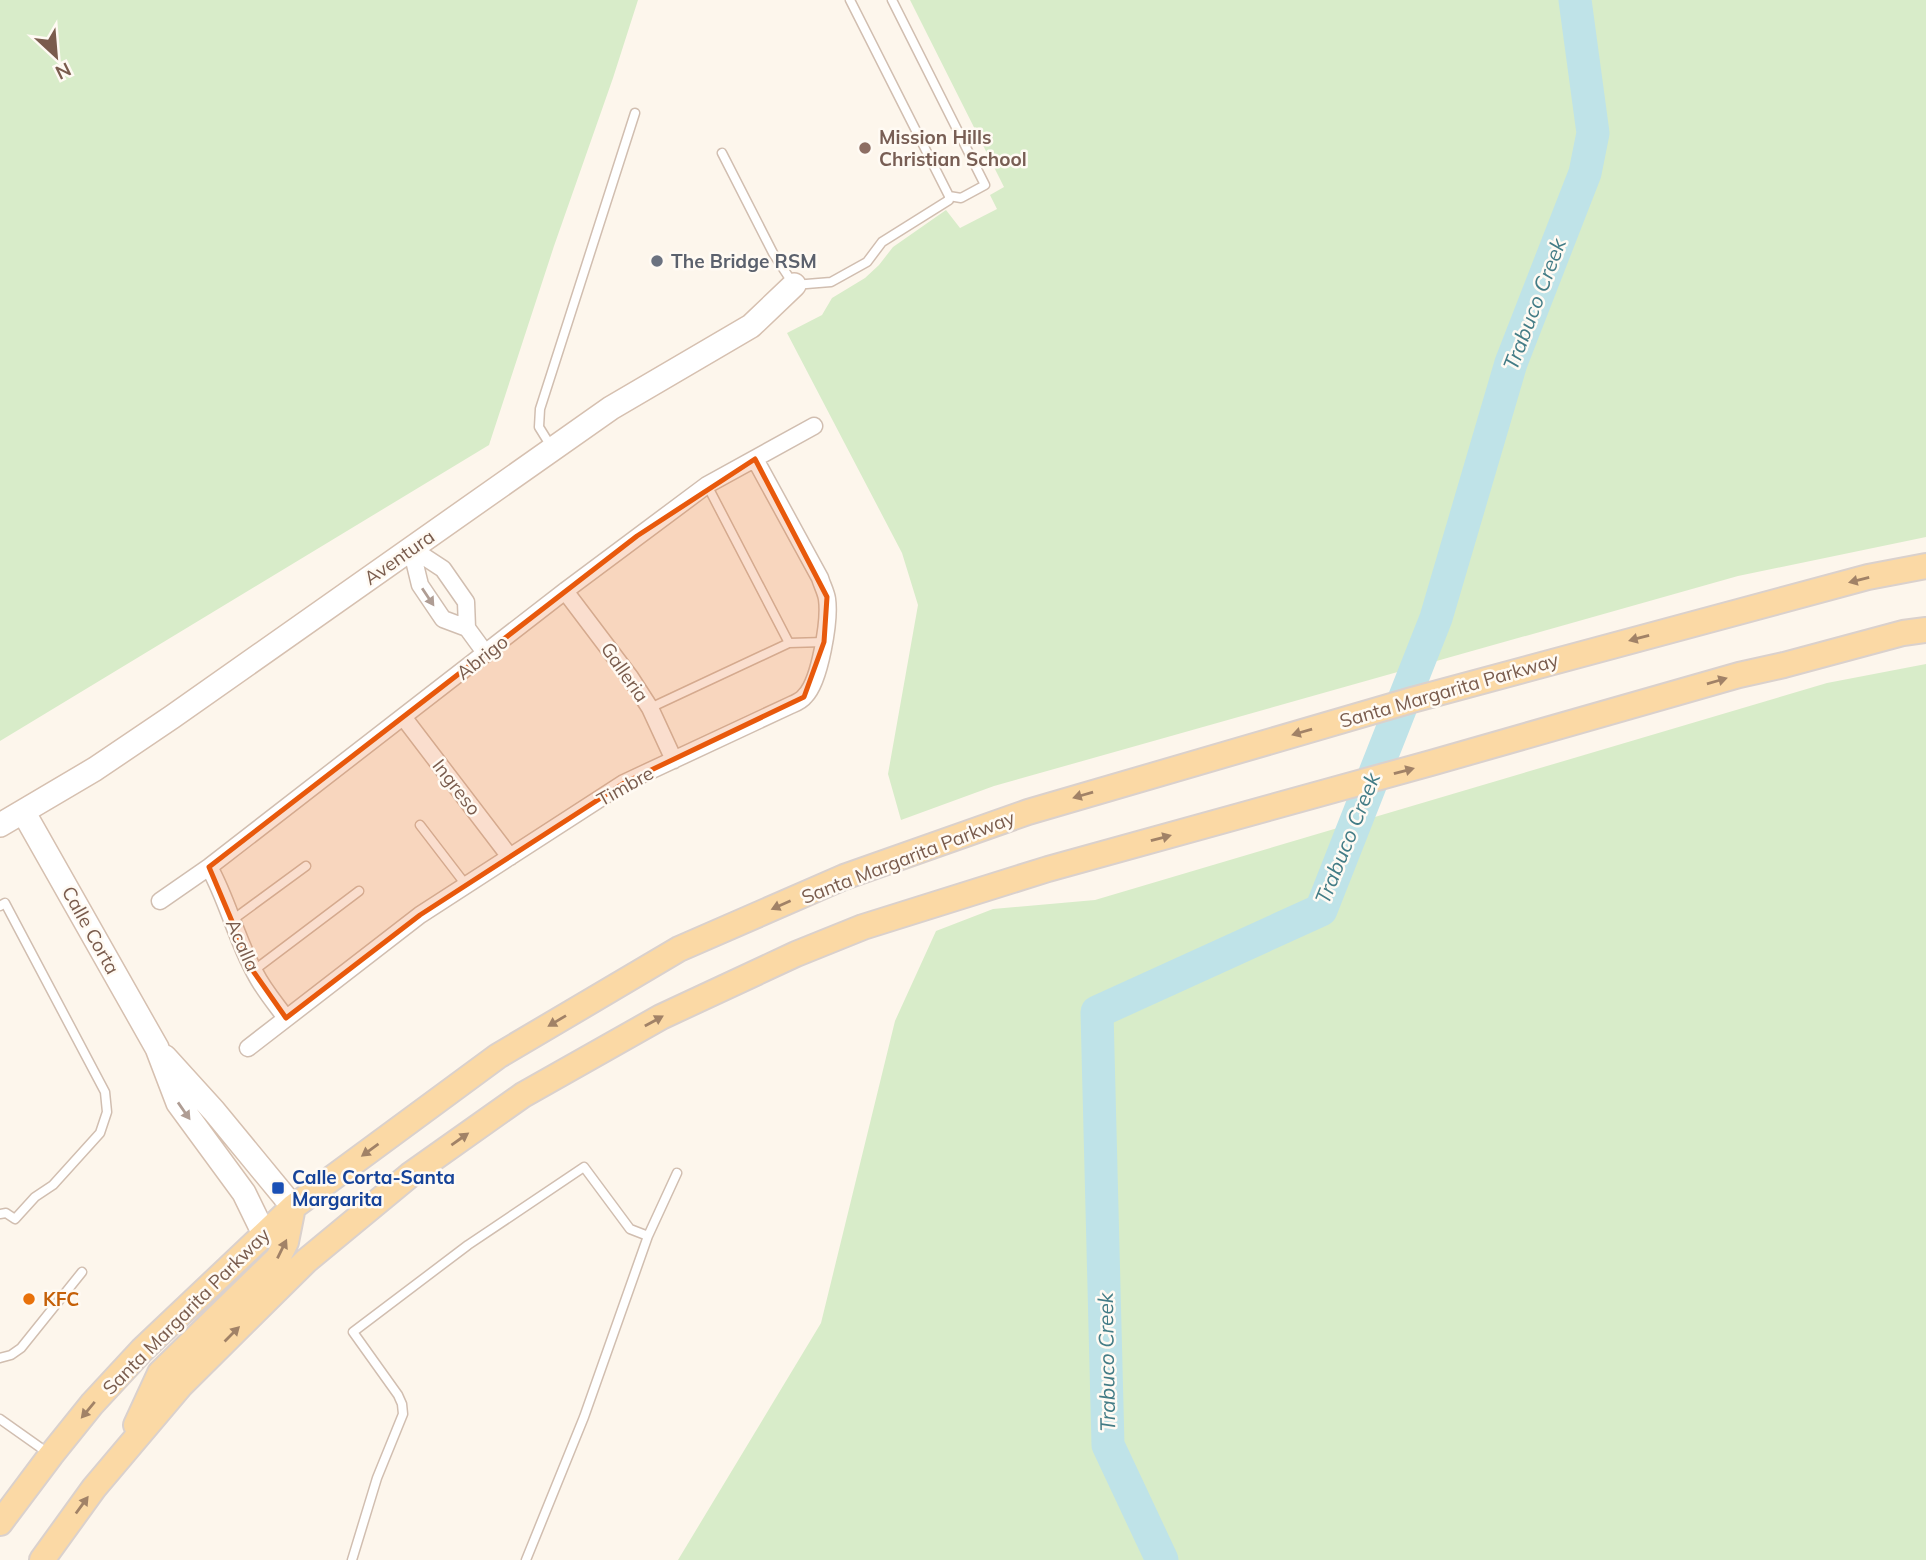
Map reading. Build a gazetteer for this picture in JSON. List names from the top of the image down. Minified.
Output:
{"streets":{"main road":["Santa Margarita Parkway"],"street":["Aventura","Abrigo","Galleria","Timbre","Ingreso","Calle Corta","Acalla"]},"crossings":[["Aventura","Calle Corta"],["Abrigo","Galleria"],["Abrigo","Timbre"],["Abrigo","Ingreso"],["Abrigo","Acalla"],["Galleria","Timbre"],["Santa Margarita Parkway","Calle Corta"],["Timbre","Ingreso"],["Timbre","Acalla"]],"water":["Trabuco Creek"],"places":{"other":["Mission Hills Christian School","The Bridge RSM","KFC"],"transit":["Calle Corta-Santa Margarita"]},"north":"bottom right"}
